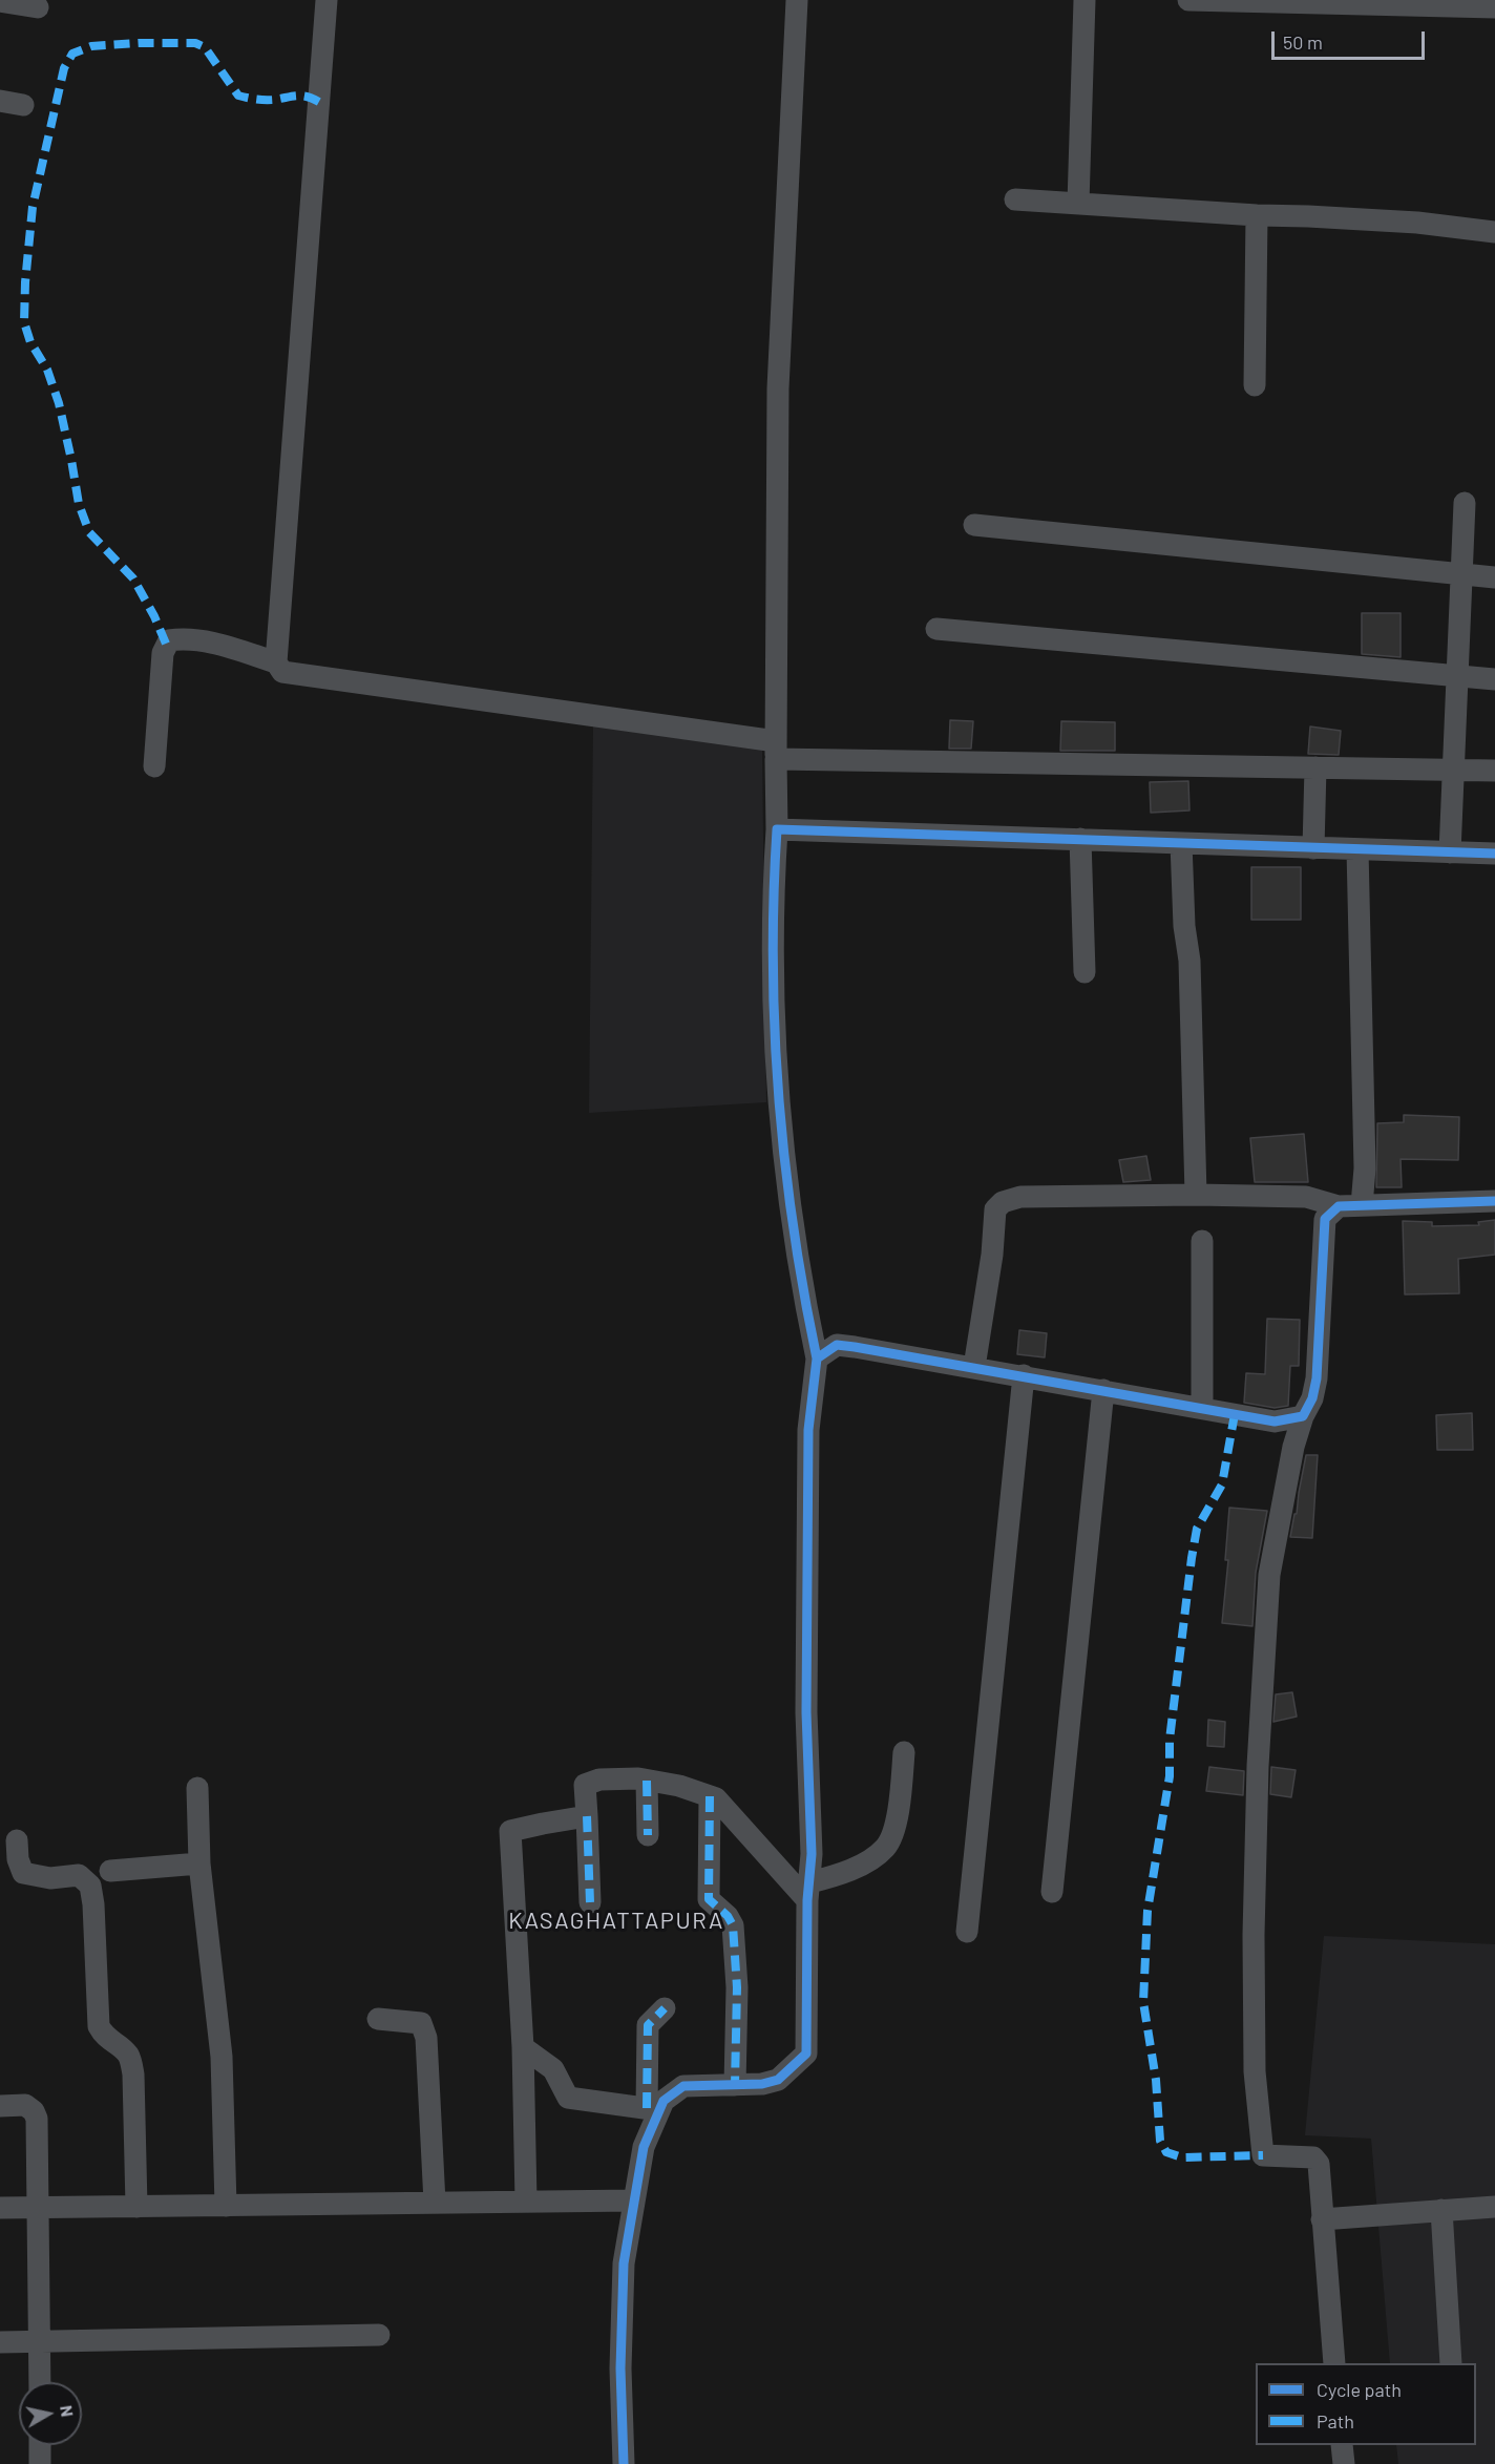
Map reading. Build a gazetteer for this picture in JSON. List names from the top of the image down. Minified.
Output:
{"districts":["KASAGHATTAPURA"],"legend":["Cycle path","Path"],"scale_bar":"50 m","north":"right"}
